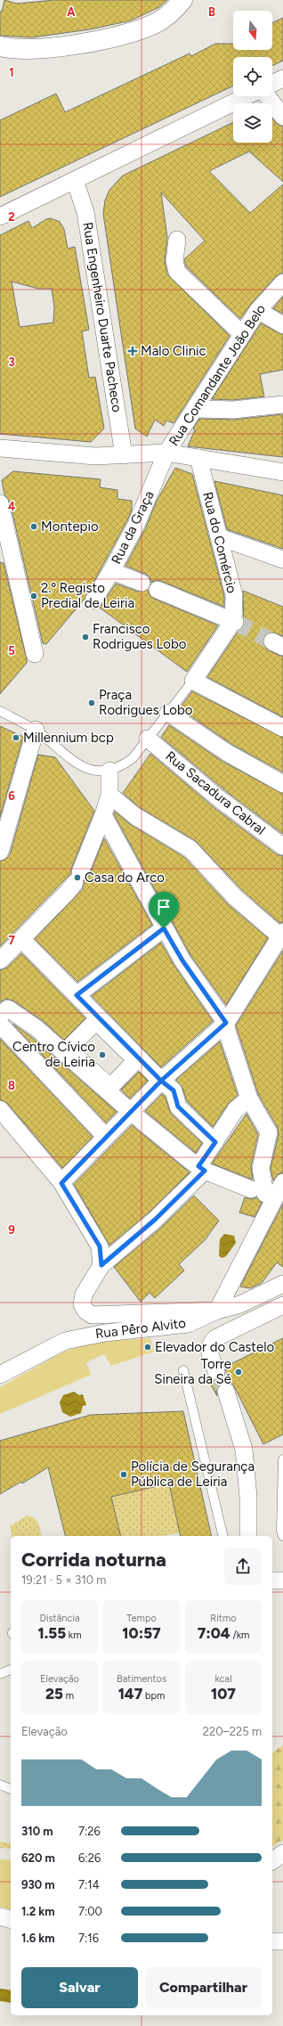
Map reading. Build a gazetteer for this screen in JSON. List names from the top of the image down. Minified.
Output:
{"streets":{"street":["Rua Engenheiro Duarte Pacheco","Rua Comandante João Belo","Rua da Graça","Rua do Comércio","Rua Sacadura Cabral","Rua Pêro Alvito"]},"crossings":[["Rua Comandante João Belo","Rua da Graça"]],"places":{"health":["Malo Clinic"],"other":["Montepio","2.º Registo Predial de Leiria","Francisco Rodrigues Lobo","Praça Rodrigues Lobo","Millennium bcp","Casa do Arco","Centro Cívico de Leiria","Elevador do Castelo","Torre Sineira da Sé","Polícia de Segurança Pública de Leiria"]},"north":"bottom","page":{"heading":["Corrida noturna","19:21 · 5 × 310 m"],"stats":[["Distância","1.55 km"],["Tempo","10:57"],["Ritmo","7:04 /km"],["Elevação","25 m"],["Batimentos","147 bpm"],["kcal","107"]],"chart":["Elevação","220–225 m"],"list":[{"name":"310 m","note":"7:26"},{"name":"620 m","note":"6:26"},{"name":"930 m","note":"7:14"},{"name":"1.2 km","note":"7:00"},{"name":"1.6 km","note":"7:16"}],"buttons":["Salvar","Compartilhar"]},"grid":{"columns":["A","B"],"rows":["1","2","3","4","5","6","7","8","9"]}}
